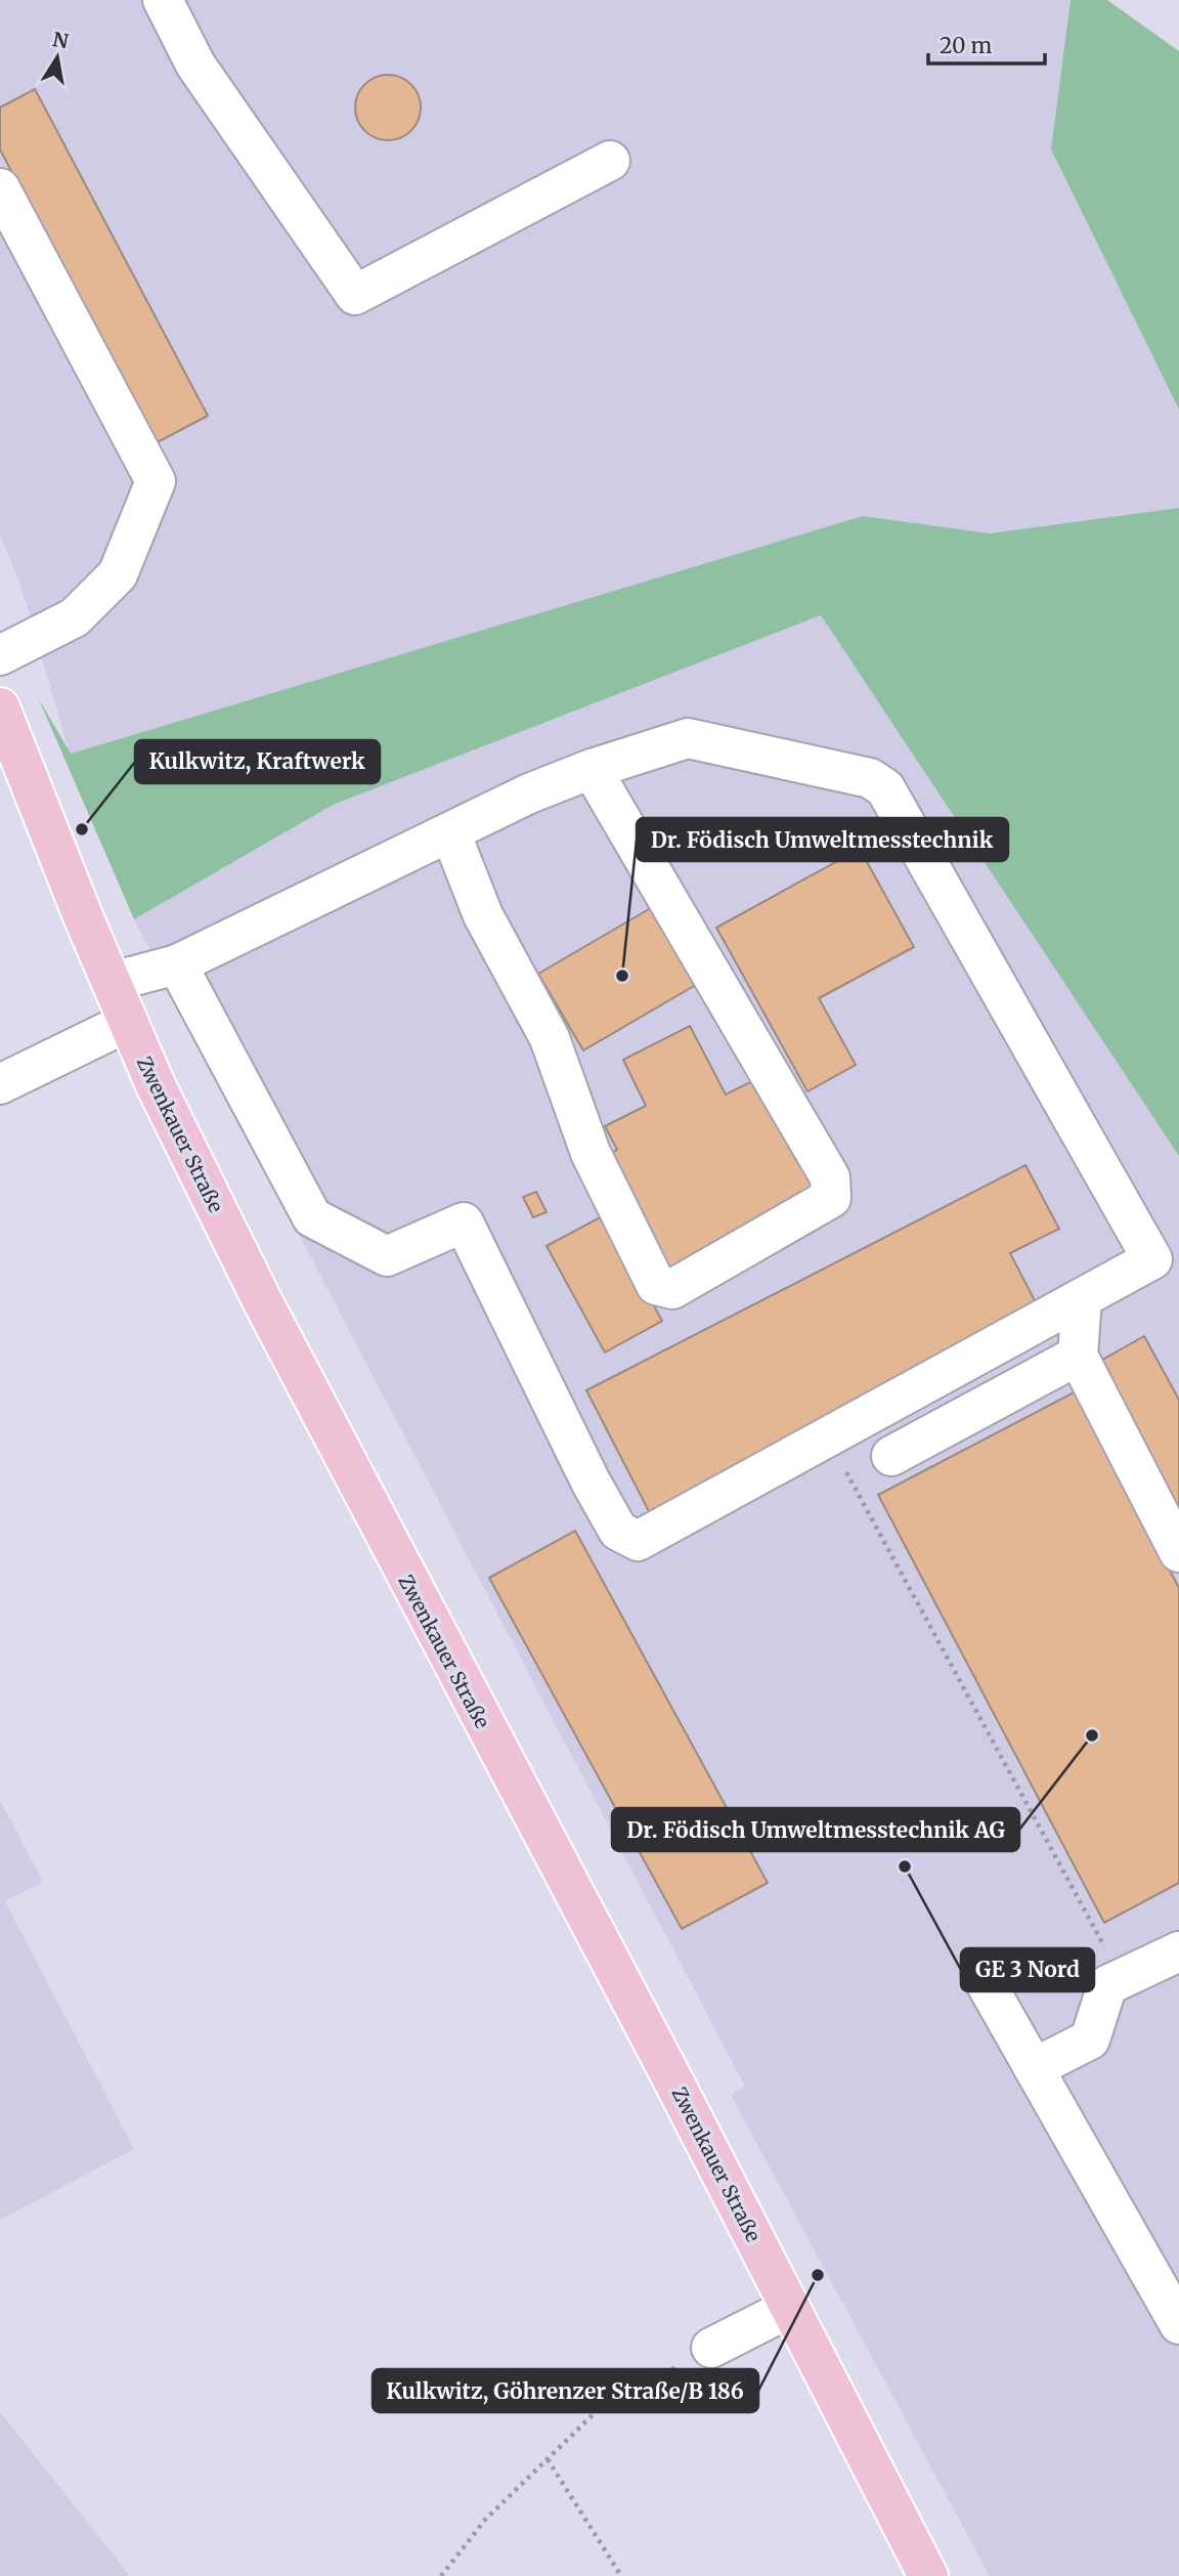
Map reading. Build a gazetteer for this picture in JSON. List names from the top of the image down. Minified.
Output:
{"streets":{"main road":["Zwenkauer Straße"]},"places":["Kulkwitz, Kraftwerk","Dr. Födisch Umweltmesstechnik","Dr. Födisch Umweltmesstechnik AG","GE 3 Nord","Kulkwitz, Göhrenzer Straße/B 186"],"scale_bar":"20 m","north":"top"}
